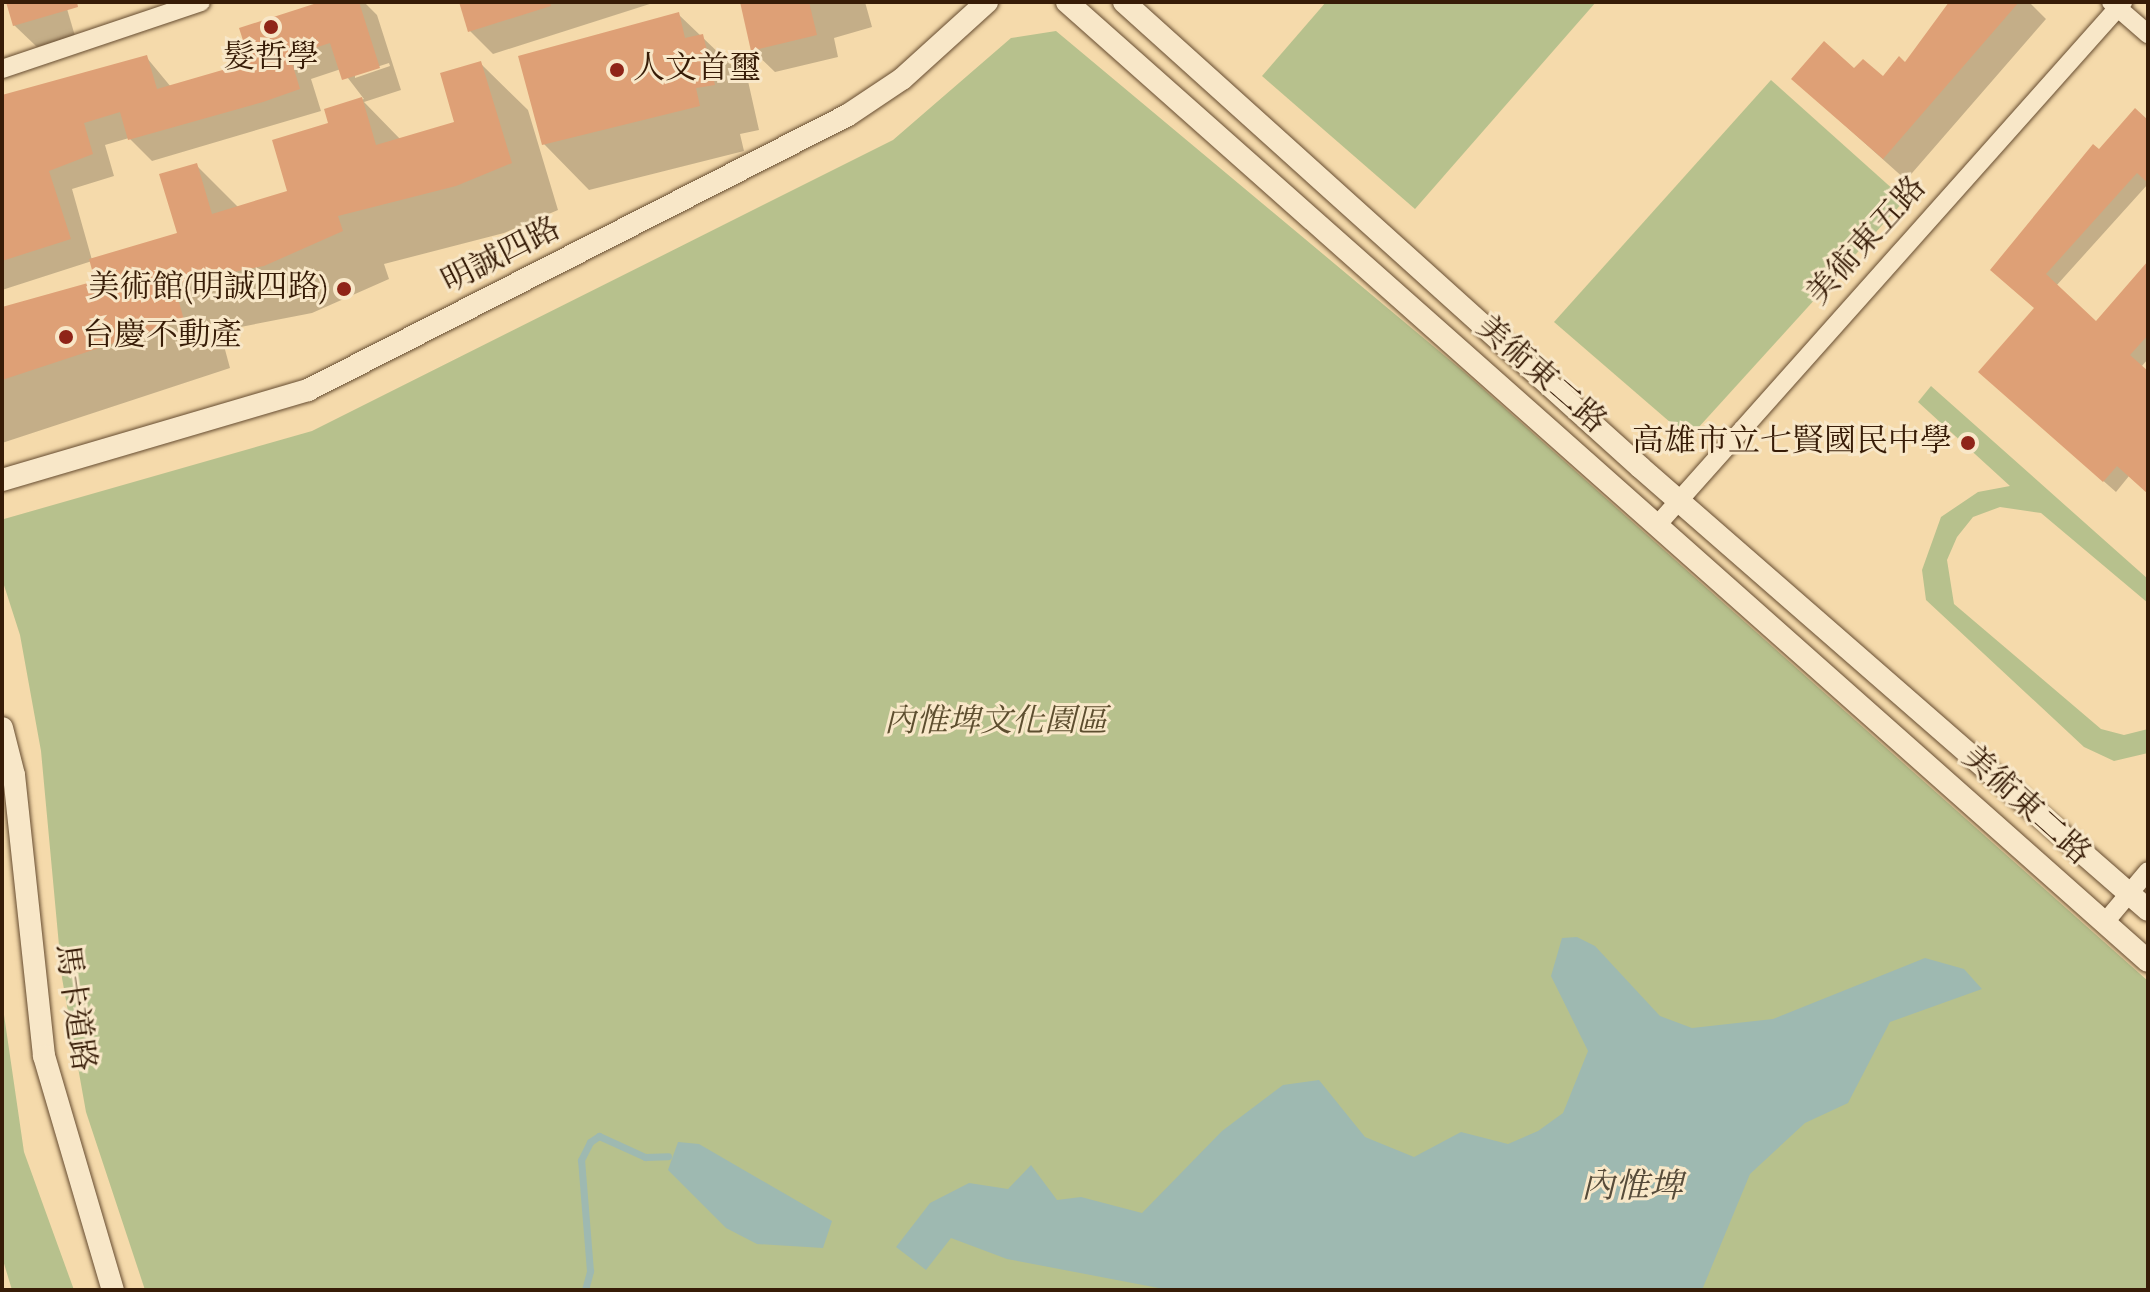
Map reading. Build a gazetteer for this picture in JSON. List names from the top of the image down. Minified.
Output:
{"streets":{"street":["美術東五路","明誠四路","美術東二路","馬卡道路"]},"crossings":[["美術東五路","美術東二路"]],"water":["內惟埤"],"parks":["內惟埤文化園區"],"places":["髮哲學","人文首璽","美術館(明誠四路)","台慶不動產","高雄市立七賢國民中學"]}
